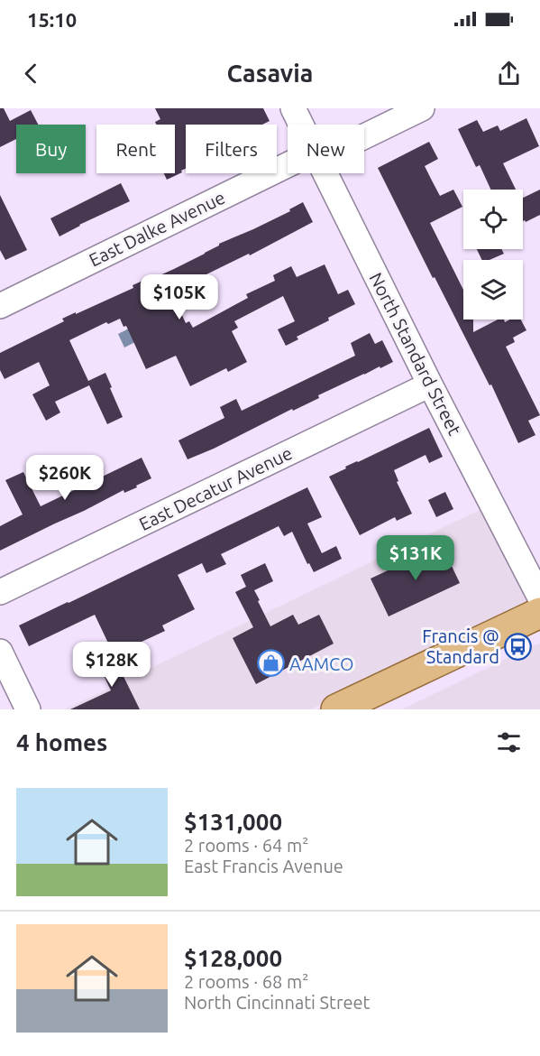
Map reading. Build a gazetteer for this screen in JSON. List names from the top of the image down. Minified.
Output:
{"streets":{"street":["East Dalke Avenue","North Standard Street","East Decatur Avenue"]},"crossings":[["North Standard Street","East Decatur Avenue"]],"places":{"bus stop":["Francis @ Standard"],"shop":["AAMCO"]},"page":{"status":"15:10","header":"Casavia","chip":["Buy","Rent","Filters","New"],"price":["$105K","$260K","$131K","$128K"],"heading":"4 homes","list":[{"name":"$131,000","note":"2 rooms · 64 m² · East Francis Avenue"},{"name":"$128,000","note":"2 rooms · 68 m² · North Cincinnati Street"}]}}
